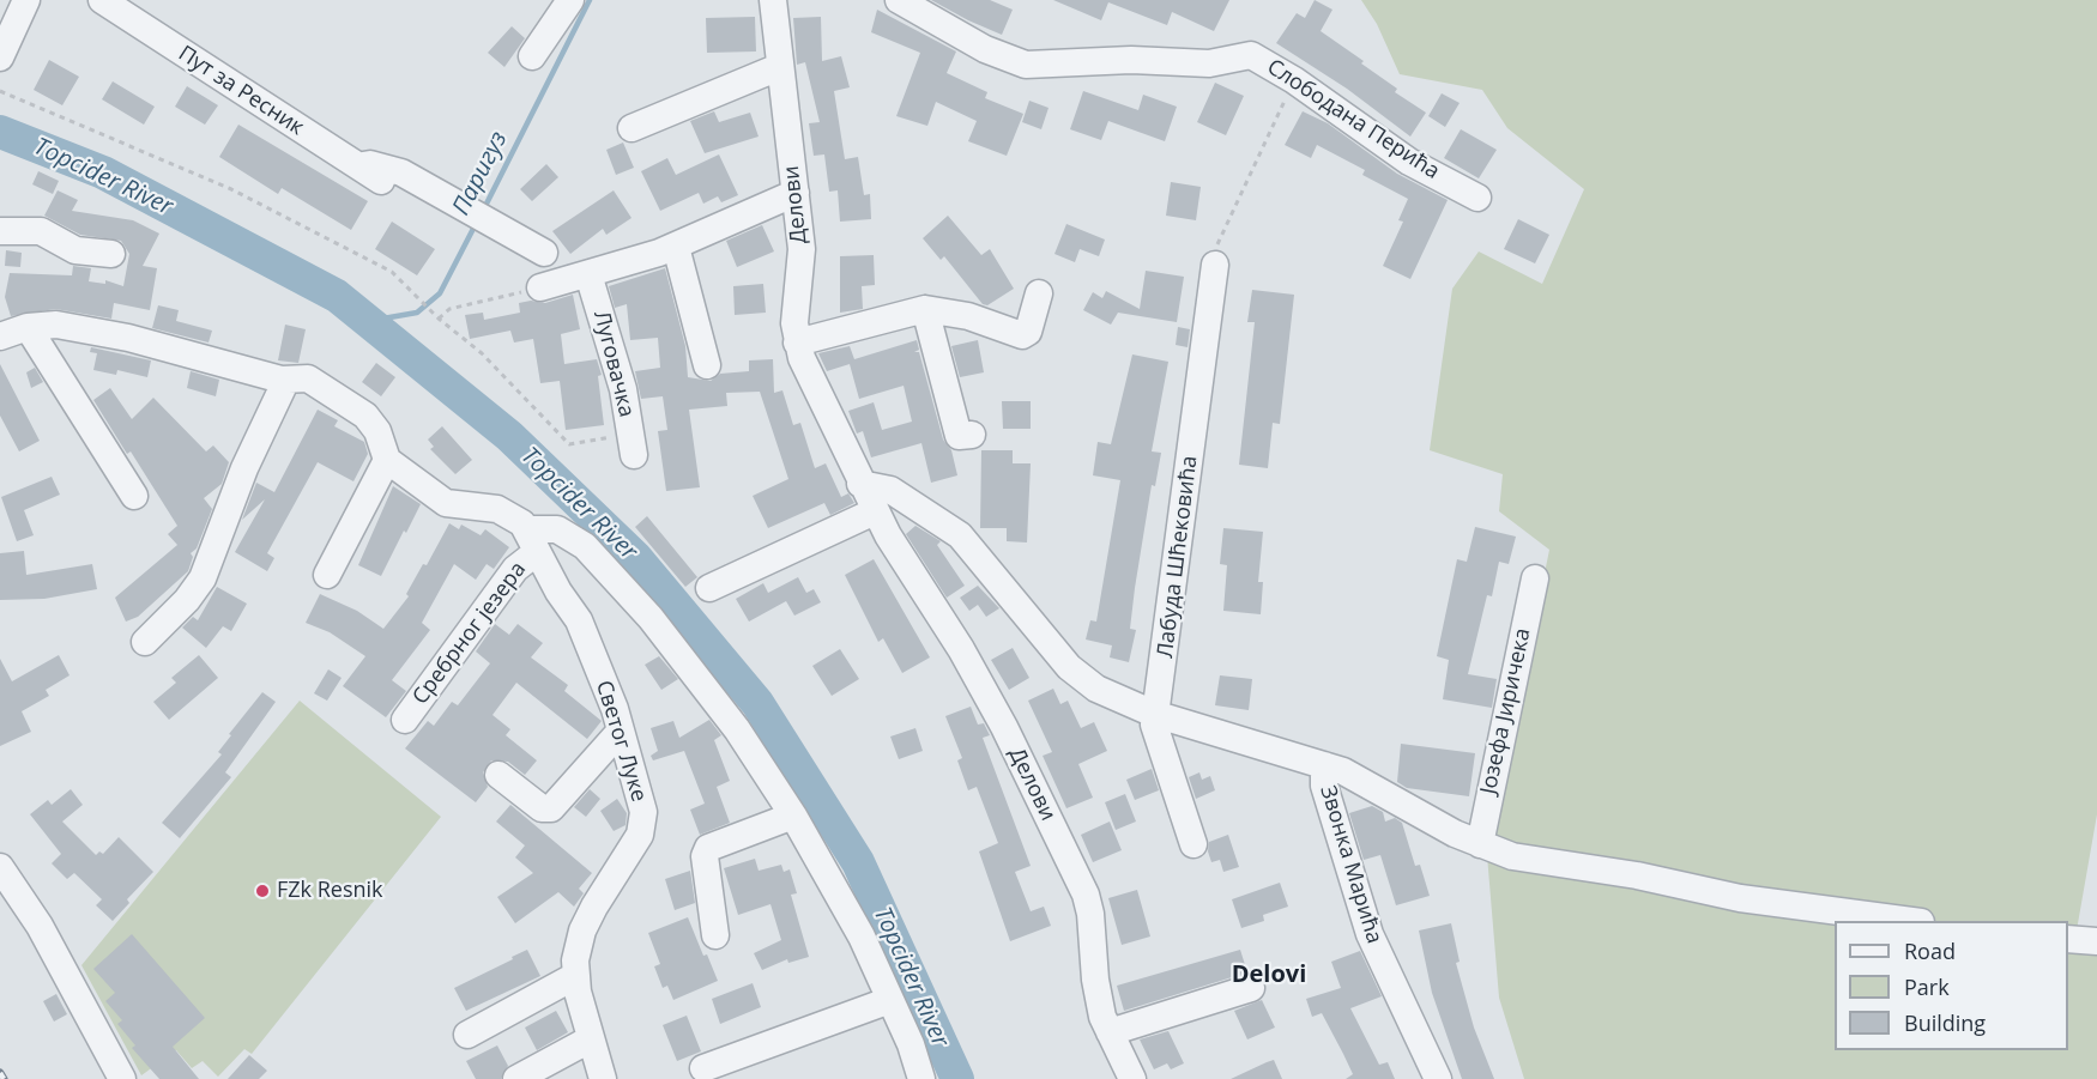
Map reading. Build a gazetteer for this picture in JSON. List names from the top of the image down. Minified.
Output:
{"streets":{"street":["Пут за Ресник","Слободана Перића","Делови","Луговачка","Лабуда Шћековића","Сребрног језера","Јозефа Јиричека","Светог Луке","Звонка Марића"]},"crossings":[["Сребрног језера","Светог Луке"]],"districts":["Delovi"],"water":["Паригуз","Topcider River"],"places":["FZk Resnik"],"legend":["Road","Park","Building"]}
